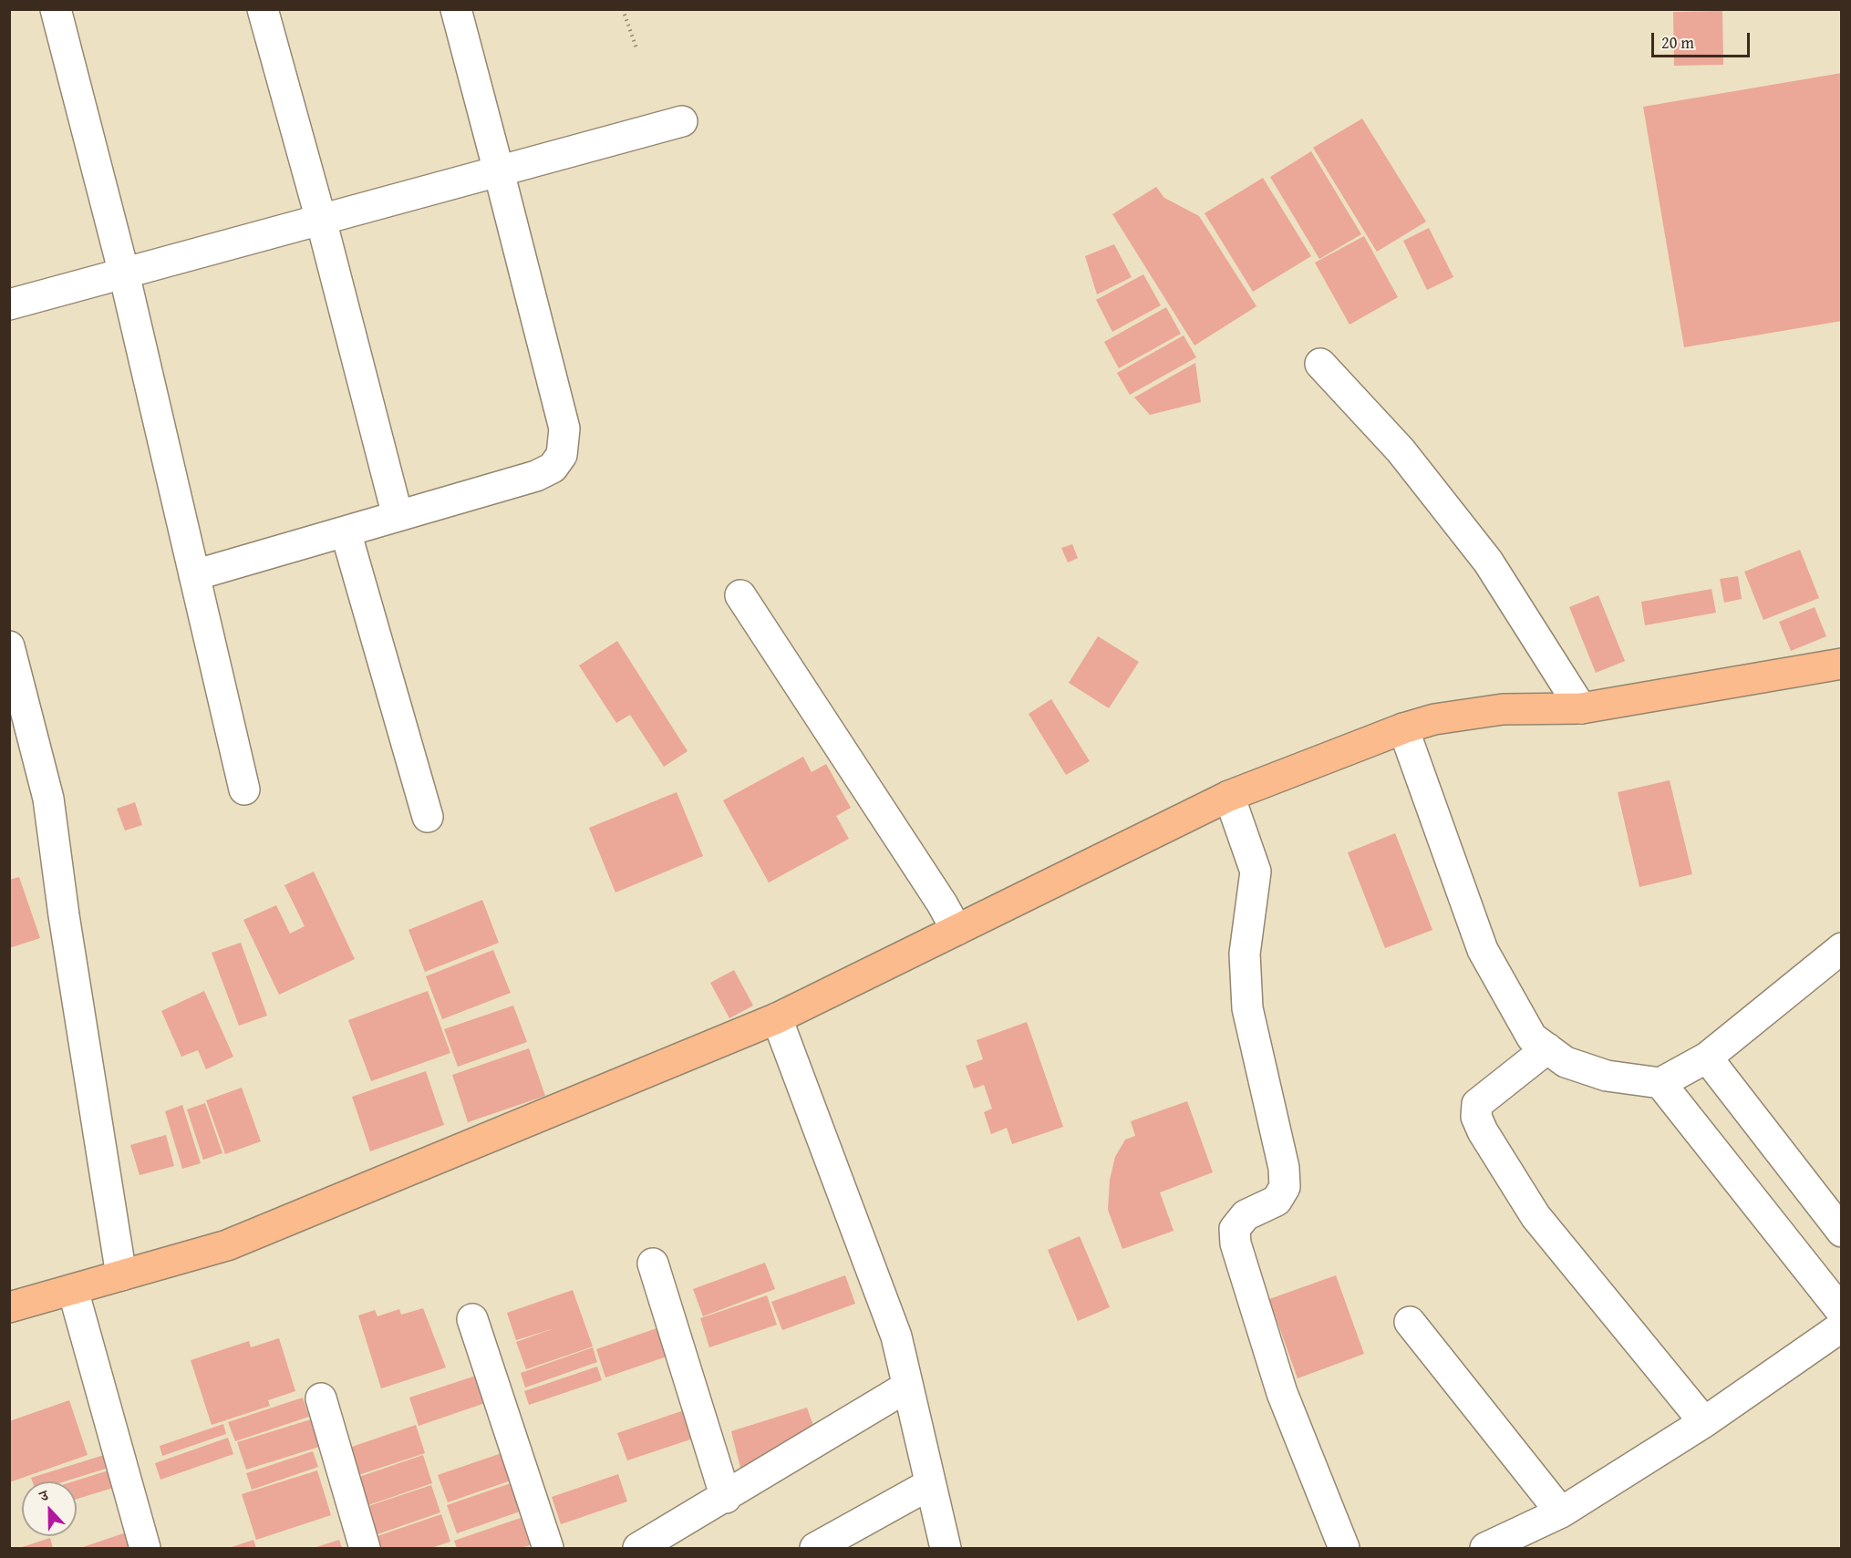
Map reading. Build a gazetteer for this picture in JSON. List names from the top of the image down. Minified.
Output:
{"scale_bar":"20 m","north":"top"}
